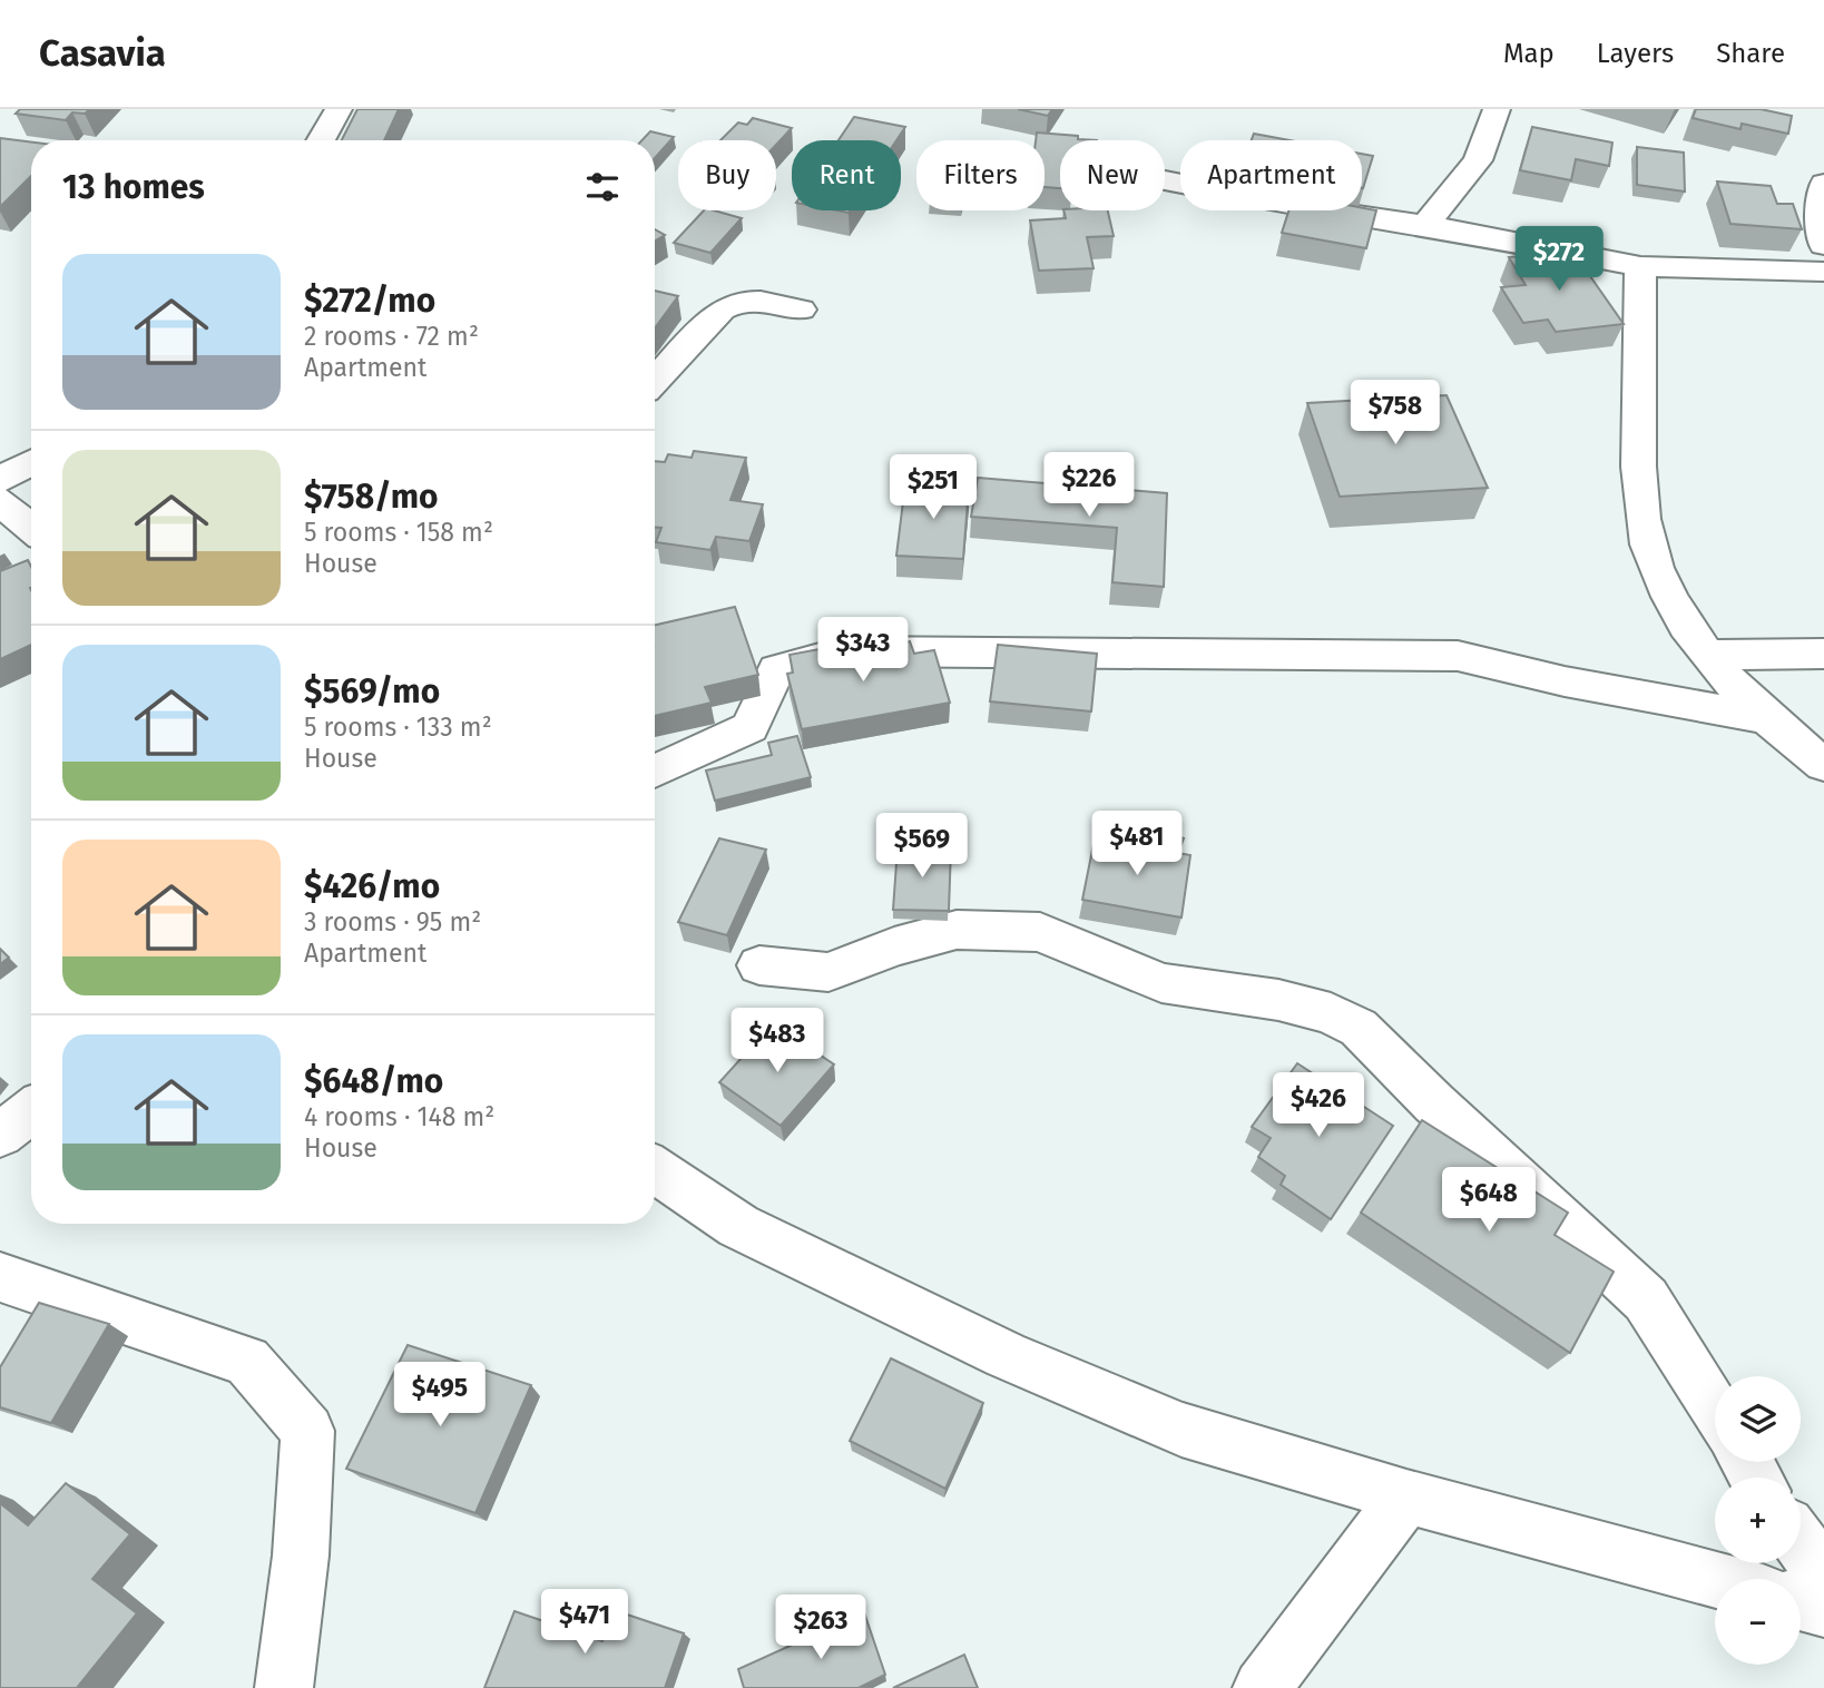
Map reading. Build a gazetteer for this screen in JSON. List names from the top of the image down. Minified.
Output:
{"page":{"header":"Casavia","nav":["Map","Layers","Share"],"chip":["Buy","Rent","Filters","New","Apartment"],"heading":"13 homes","price":["$272","$758","$226","$251","$343","$481","$569","$483","$426","$648","$495","$471","$263"],"list":[{"name":"$272/mo","note":"2 rooms · 72 m² · Apartment"},{"name":"$758/mo","note":"5 rooms · 158 m² · House"},{"name":"$569/mo","note":"5 rooms · 133 m² · House"},{"name":"$426/mo","note":"3 rooms · 95 m² · Apartment"},{"name":"$648/mo","note":"4 rooms · 148 m² · House"}],"map_buttons":["+","−"]}}
